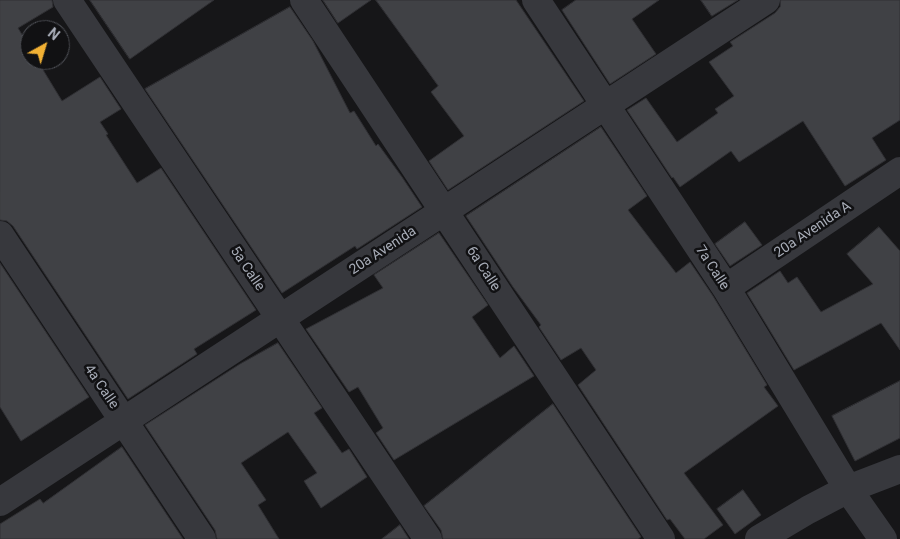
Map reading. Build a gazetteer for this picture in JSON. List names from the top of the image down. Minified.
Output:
{"streets":{"street":["20a Avenida A","20a Avenida","7a Calle","5a Calle","6a Calle","4a Calle"]},"crossings":[["20a Avenida A","7a Calle"],["20a Avenida","7a Calle"],["20a Avenida","5a Calle"],["20a Avenida","6a Calle"],["20a Avenida","4a Calle"]],"north":"top right"}
